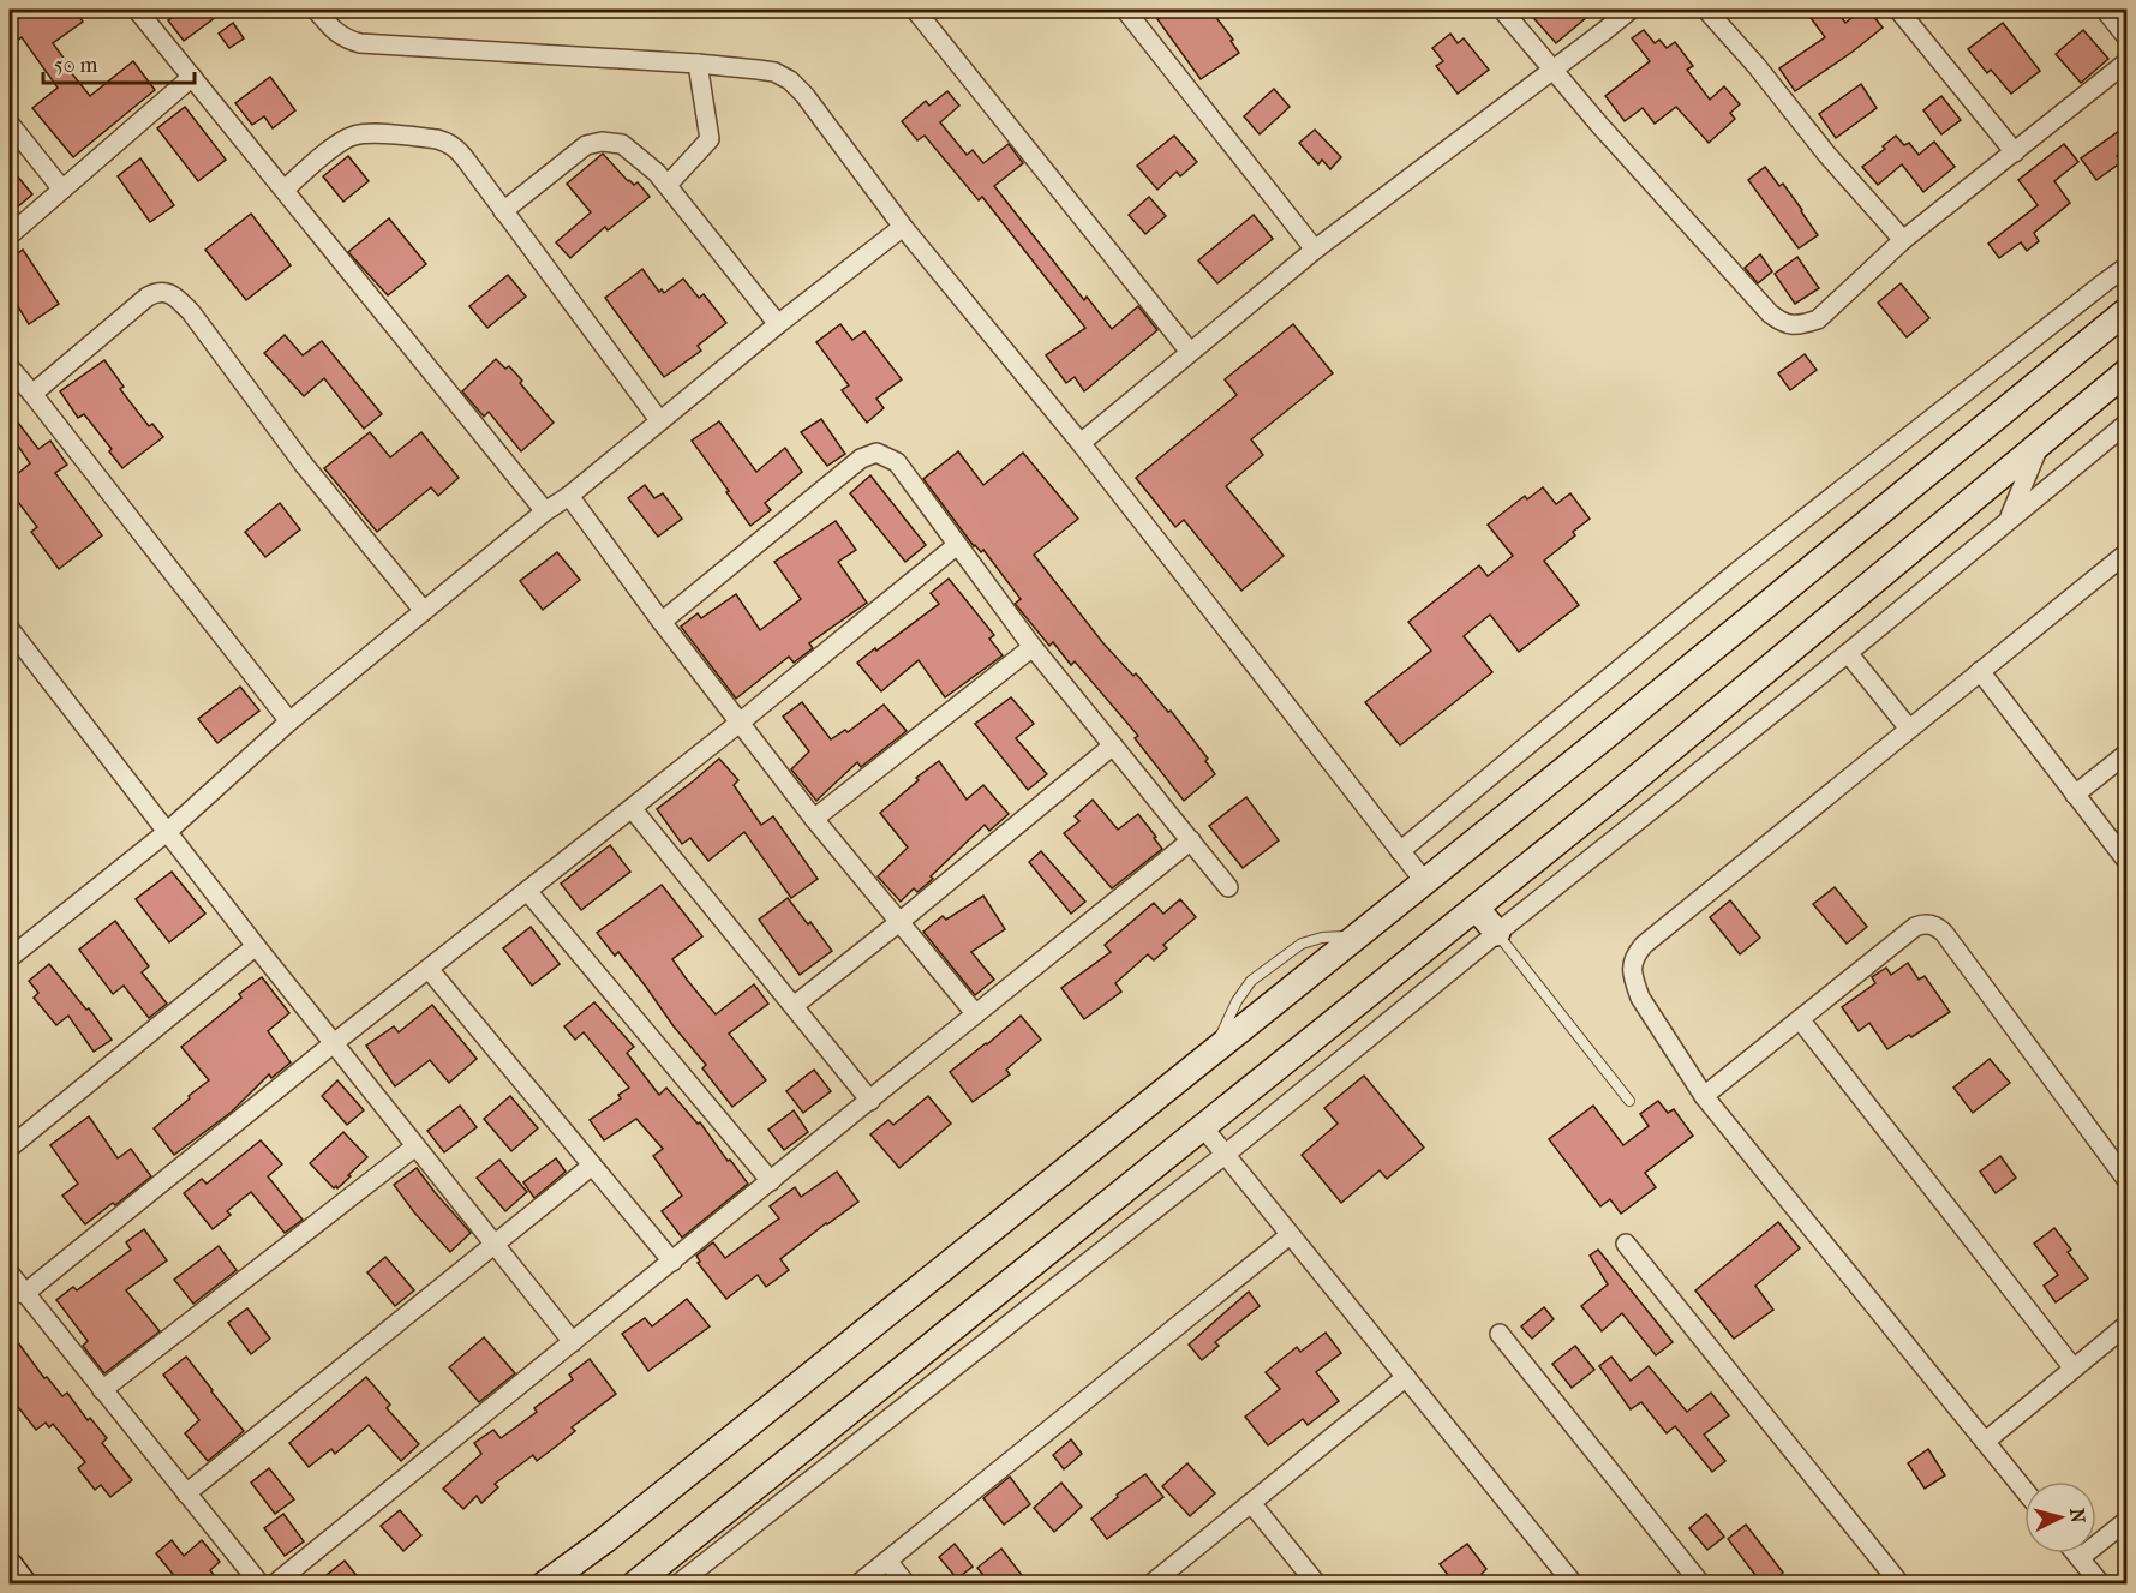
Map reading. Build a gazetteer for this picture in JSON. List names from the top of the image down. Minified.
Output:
{"scale_bar":"50 m","north":"right"}
